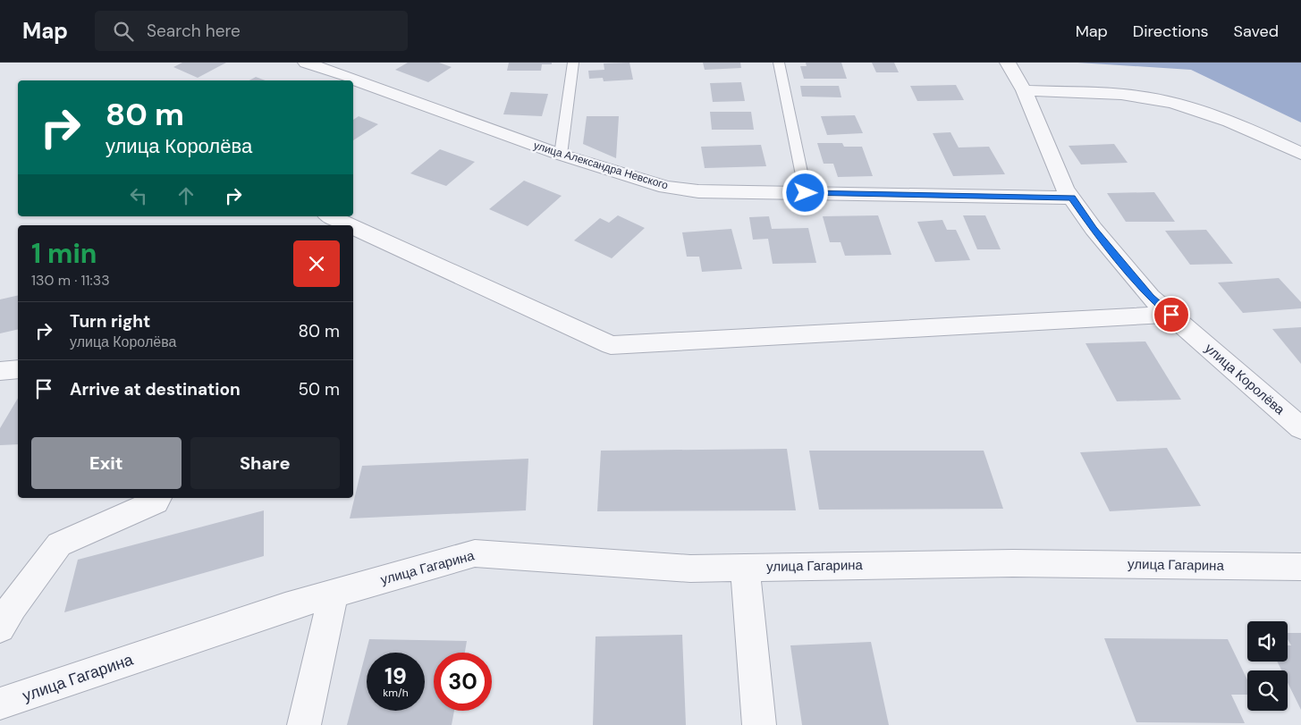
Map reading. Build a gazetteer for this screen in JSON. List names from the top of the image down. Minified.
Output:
{"streets":{"street":["улица Александра Невского","улица Королёва","улица Гагарина"]},"crossings":[["улица Александра Невского","улица Королёва"]],"page":{"header":"Map","search":"Search here","nav":["Map","Directions","Saved"],"turn":["80 m","улица Королёва"],"heading":["1 min","130 m · 11:33"],"list":[{"name":"Turn right","note":"улица Королёва","value":"80 m"},{"name":"Arrive at destination","value":"50 m"}],"buttons":["Exit","Share"],"speed":"19 km/h","limit":"30"}}
